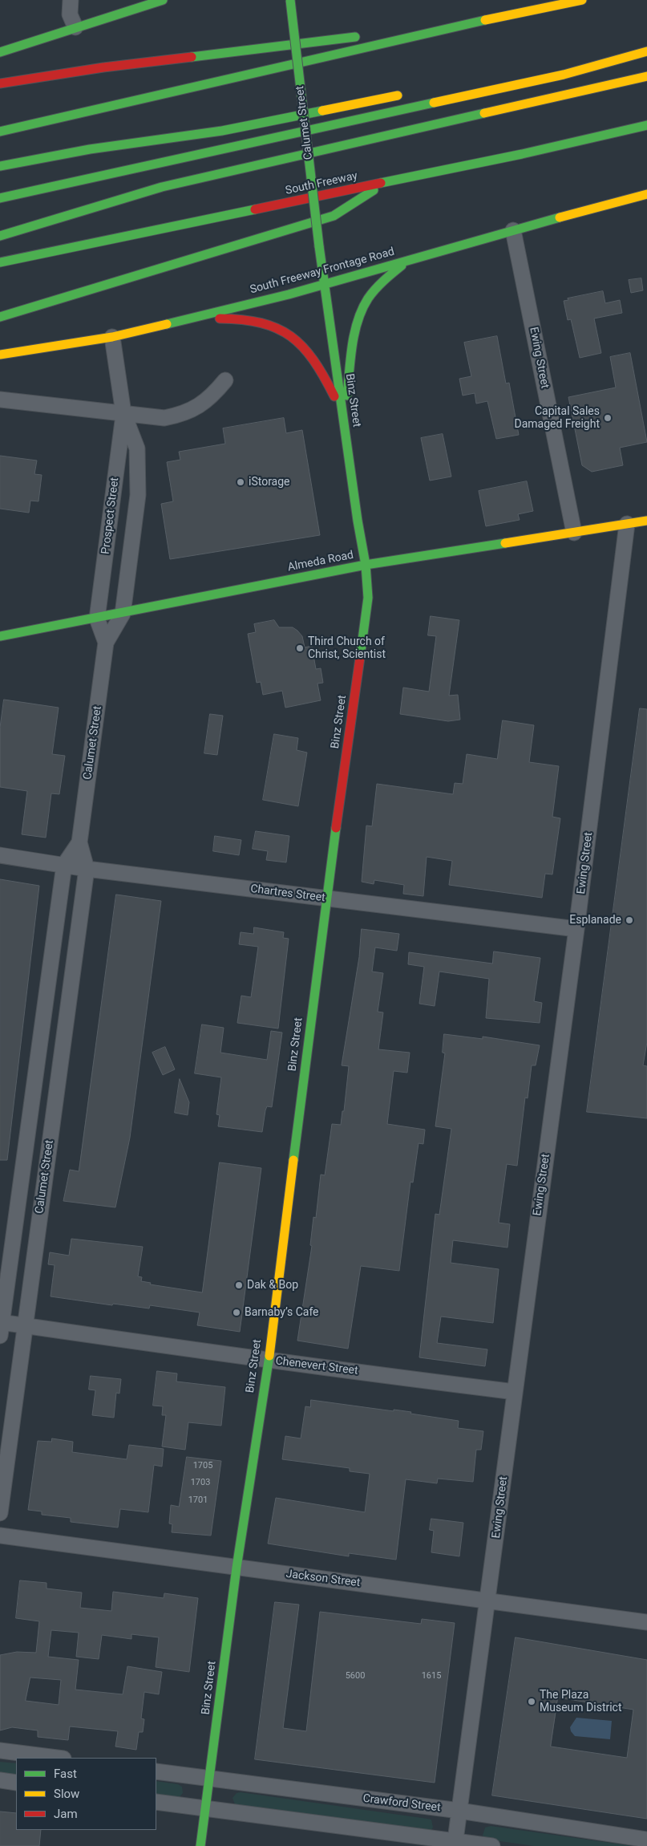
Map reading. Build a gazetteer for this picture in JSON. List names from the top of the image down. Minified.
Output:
{"streets":{"main road":["Calumet Street","South Freeway","South Freeway Frontage Road","Binz Street","Almeda Road"],"street":["Ewing Street","Prospect Street","Chartres Street","Chenevert Street","Jackson Street","Crawford Street"]},"crossings":[["Calumet Street","Binz Street"],["Calumet Street","Prospect Street"],["Calumet Street","Almeda Road"],["Calumet Street","Chartres Street"],["Calumet Street","Chenevert Street"],["South Freeway Frontage Road","Ewing Street"],["South Freeway Frontage Road","Binz Street"],["South Freeway Frontage Road","Prospect Street"],["Ewing Street","Almeda Road"],["Ewing Street","Chartres Street"],["Ewing Street","Chenevert Street"],["Ewing Street","Jackson Street"],["Ewing Street","Crawford Street"],["Binz Street","Almeda Road"],["Binz Street","Chartres Street"],["Binz Street","Chenevert Street"],["Binz Street","Jackson Street"],["Binz Street","Crawford Street"],["Prospect Street","Almeda Road"]],"places":["Capital Sales Damaged Freight","iStorage","Third Church of Christ, Scientist","Esplanade","Dak & Bop","Barnaby’s Cafe","The Plaza Museum District"],"house_numbers":["1705","1703","1701","5600","1615"],"legend":["Fast","Slow","Jam"]}
